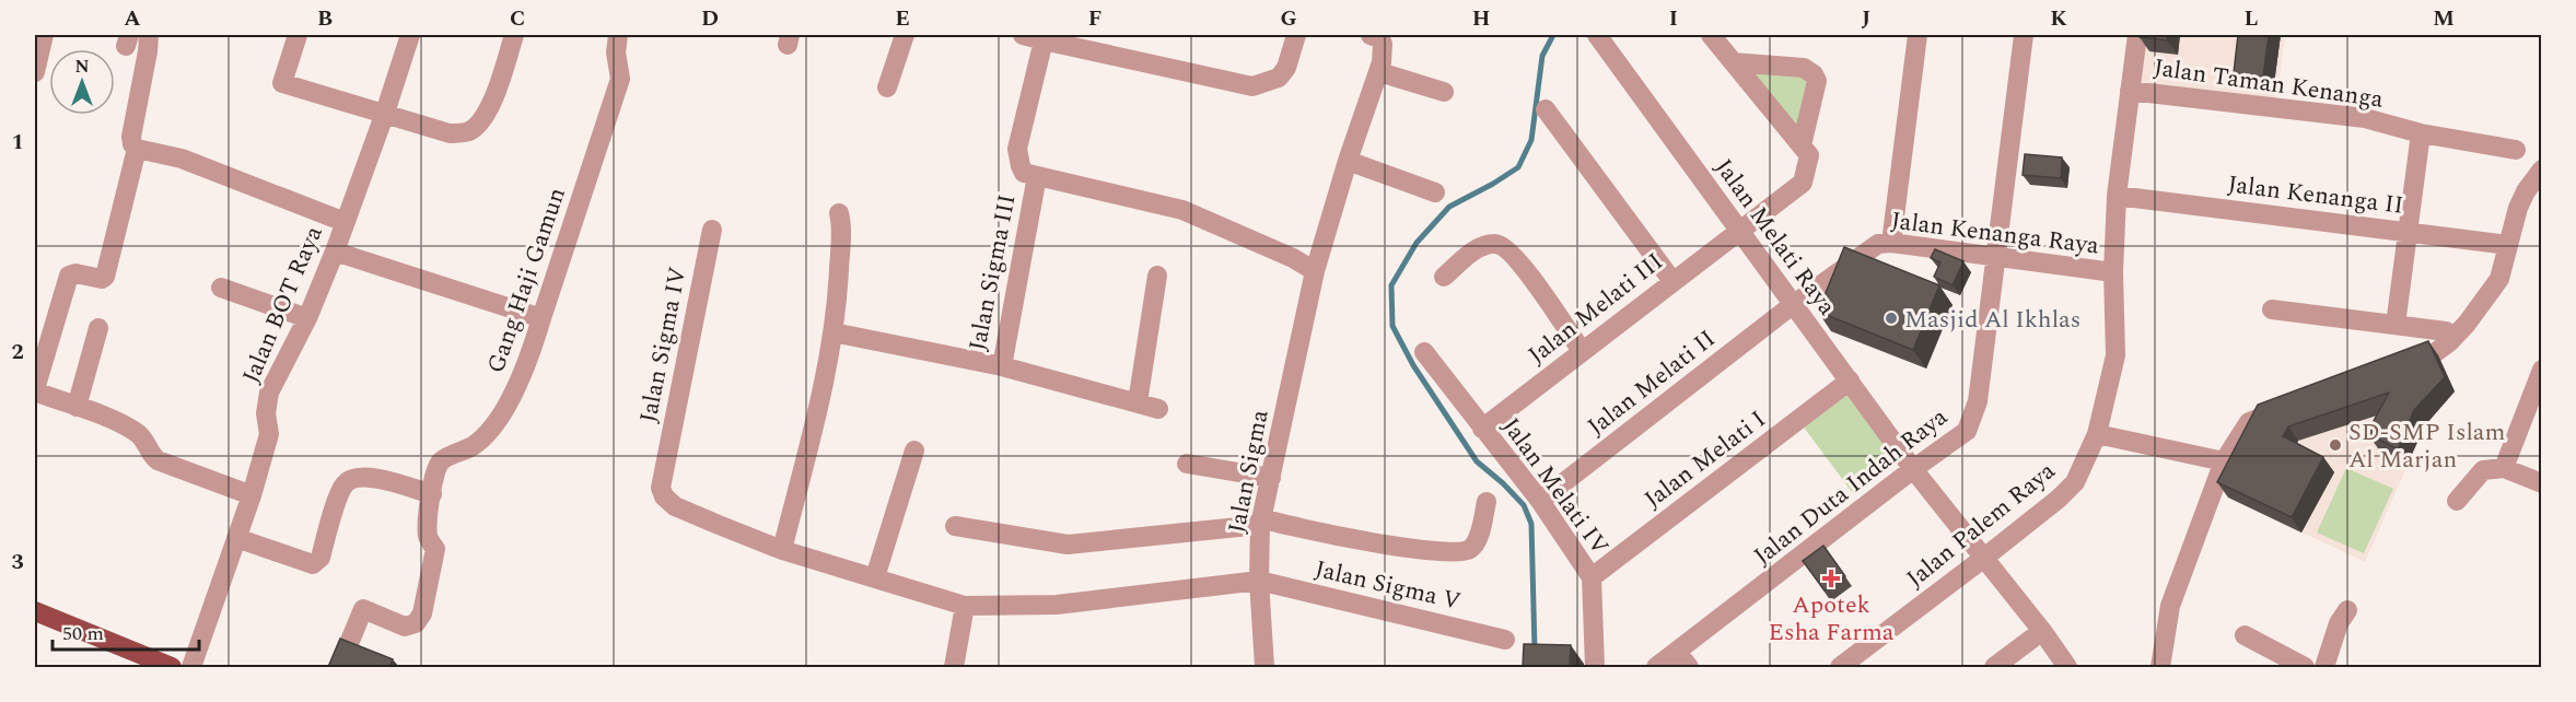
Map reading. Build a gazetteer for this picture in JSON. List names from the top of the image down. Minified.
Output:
{"streets":{"street":["Jalan Taman Kenanga","Jalan Kenanga II","Jalan Kenanga Raya","Jalan Melati Raya","Jalan Sigma III","Gang Haji Gamun","Jalan BOT Raya","Jalan Melati III","Jalan Sigma IV","Jalan Melati II","Jalan Melati I","Jalan Sigma","Jalan Melati IV","Jalan Duta Indah Raya","Jalan Palem Raya","Jalan Sigma V"]},"crossings":[["Jalan Taman Kenanga","Jalan Kenanga Raya"],["Jalan Kenanga II","Jalan Kenanga Raya"],["Jalan Kenanga Raya","Jalan Melati Raya"],["Jalan Kenanga Raya","Jalan Melati II"],["Jalan Kenanga Raya","Jalan Duta Indah Raya"],["Jalan Kenanga Raya","Jalan Palem Raya"],["Jalan Melati Raya","Jalan Melati III"],["Jalan Melati Raya","Jalan Melati II"],["Jalan Melati Raya","Jalan Melati I"],["Jalan Melati Raya","Jalan Duta Indah Raya"],["Jalan Melati Raya","Jalan Palem Raya"],["Jalan Melati III","Jalan Melati IV"],["Jalan Melati II","Jalan Melati IV"],["Jalan Melati I","Jalan Melati IV"],["Jalan Sigma","Jalan Sigma V"]],"places":{"other":["Masjid Al Ikhlas","SD-SMP Islam Al Marjan"],"health":["Apotek Esha Farma"]},"scale_bar":"50 m","north":"top","grid":{"columns":["A","B","C","D","E","F","G","H","I","J","K","L","M"],"rows":["1","2","3"]}}
